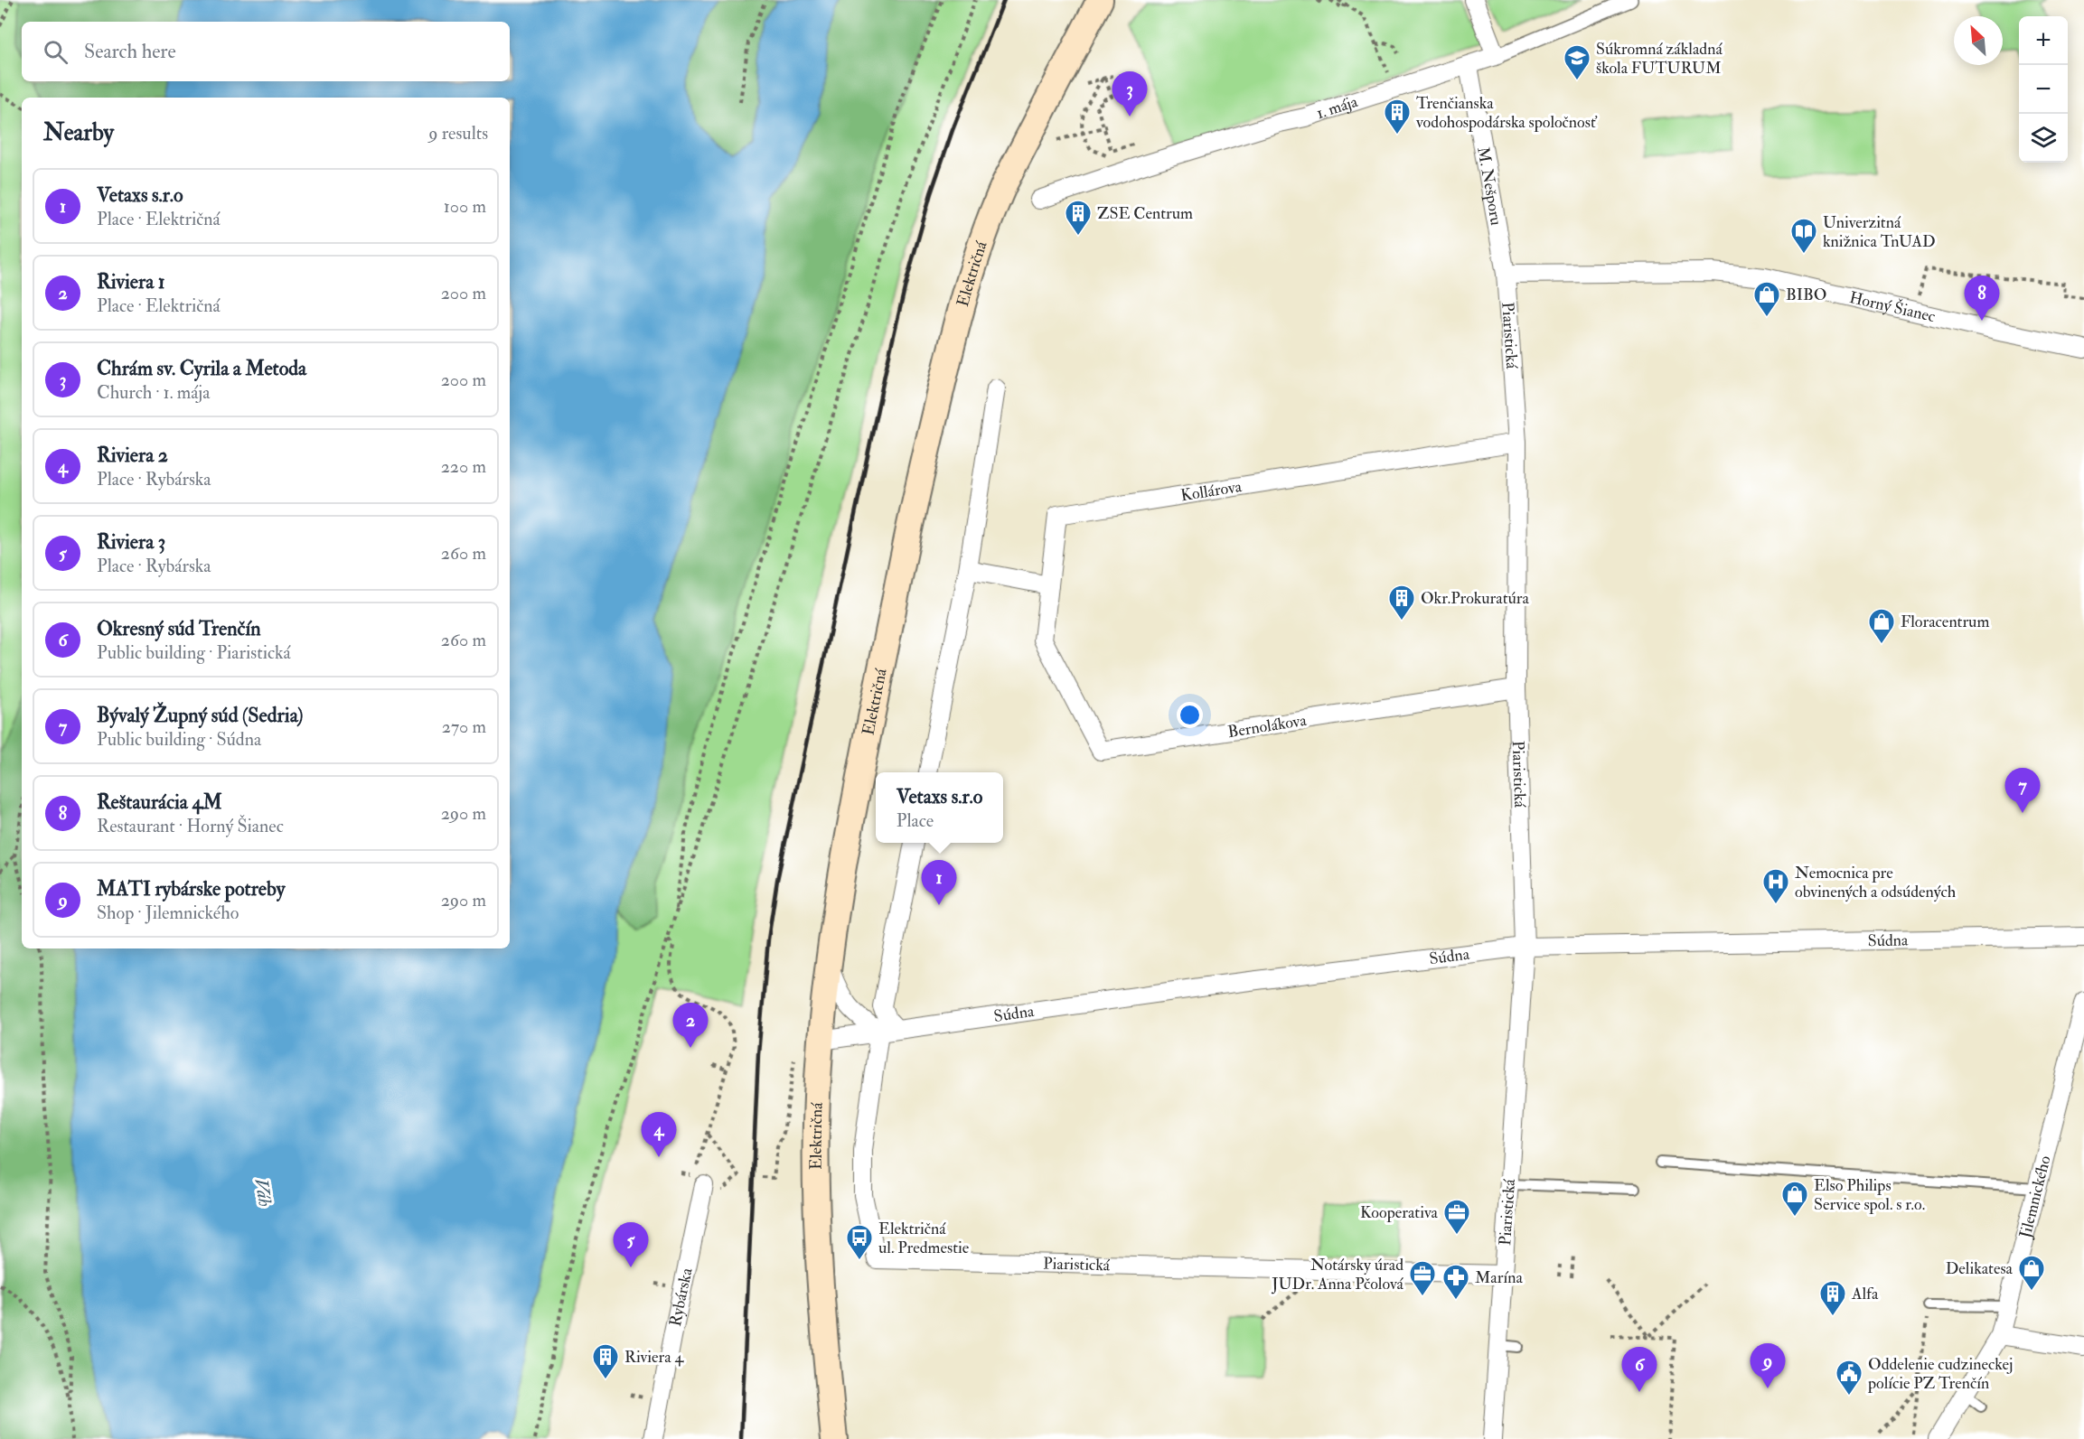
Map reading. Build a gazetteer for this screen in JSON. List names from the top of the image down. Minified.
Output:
{"streets":{"main road":["Električná"],"street":["1. mája","M. Nešporu","Horný Šianec","Piaristická","Kollárova","Bernolákova","Súdna","Jilemnického","Rybárska"]},"crossings":[["1. mája","M. Nešporu"],["M. Nešporu","Horný Šianec"],["M. Nešporu","Piaristická"],["Električná","Súdna"],["Horný Šianec","Piaristická"],["Piaristická","Kollárova"],["Piaristická","Bernolákova"],["Piaristická","Súdna"],["Kollárova","Bernolákova"]],"water":["Váh"],"places":{"school or university":["Súkromná základná škola FUTURUM"],"building":["Trenčianska vodohospodárska spoločnosť","ZSE Centrum","Okr.Prokuratúra","Alfa","Riviera 4"],"library":["Univerzitná knižnica TnUAD"],"shop":["BIBO","Floracentrum","Elso Philips Service spol. s r.o.","Delikatesa"],"hospital":["Nemocnica pre obvinených a odsúdených"],"office":["Kooperativa","Notársky úrad JUDr. Anna Pčolová"],"bus stop":["Električná ul. Predmestie"],"pharmacy":["Marína"],"public building":["Oddelenie cudzineckej polície PZ Trenčín"]},"north":"top left","page":{"map_buttons":["+","−"],"search":"Search here","pins":["3","8","7","1","2","4","5","9","6"],"heading":["Nearby","9 results"],"list":[{"mark":"1","name":"Vetaxs s.r.o","note":"Place · Električná","value":"100 m"},{"mark":"2","name":"Riviera 1","note":"Place · Električná","value":"200 m"},{"mark":"3","name":"Chrám sv. Cyrila a Metoda","note":"Church · 1. mája","value":"200 m"},{"mark":"4","name":"Riviera 2","note":"Place · Rybárska","value":"220 m"},{"mark":"5","name":"Riviera 3","note":"Place · Rybárska","value":"260 m"},{"mark":"6","name":"Okresný súd Trenčín","note":"Public building · Piaristická","value":"260 m"},{"mark":"7","name":"Bývalý Župný súd (Sedria)","note":"Public building · Súdna","value":"270 m"},{"mark":"8","name":"Reštaurácia 4M","note":"Restaurant · Horný Šianec","value":"290 m"},{"mark":"9","name":"MATI rybárske potreby","note":"Shop · Jilemnického","value":"290 m"}],"popup":["Vetaxs s.r.o","Place"]}}
